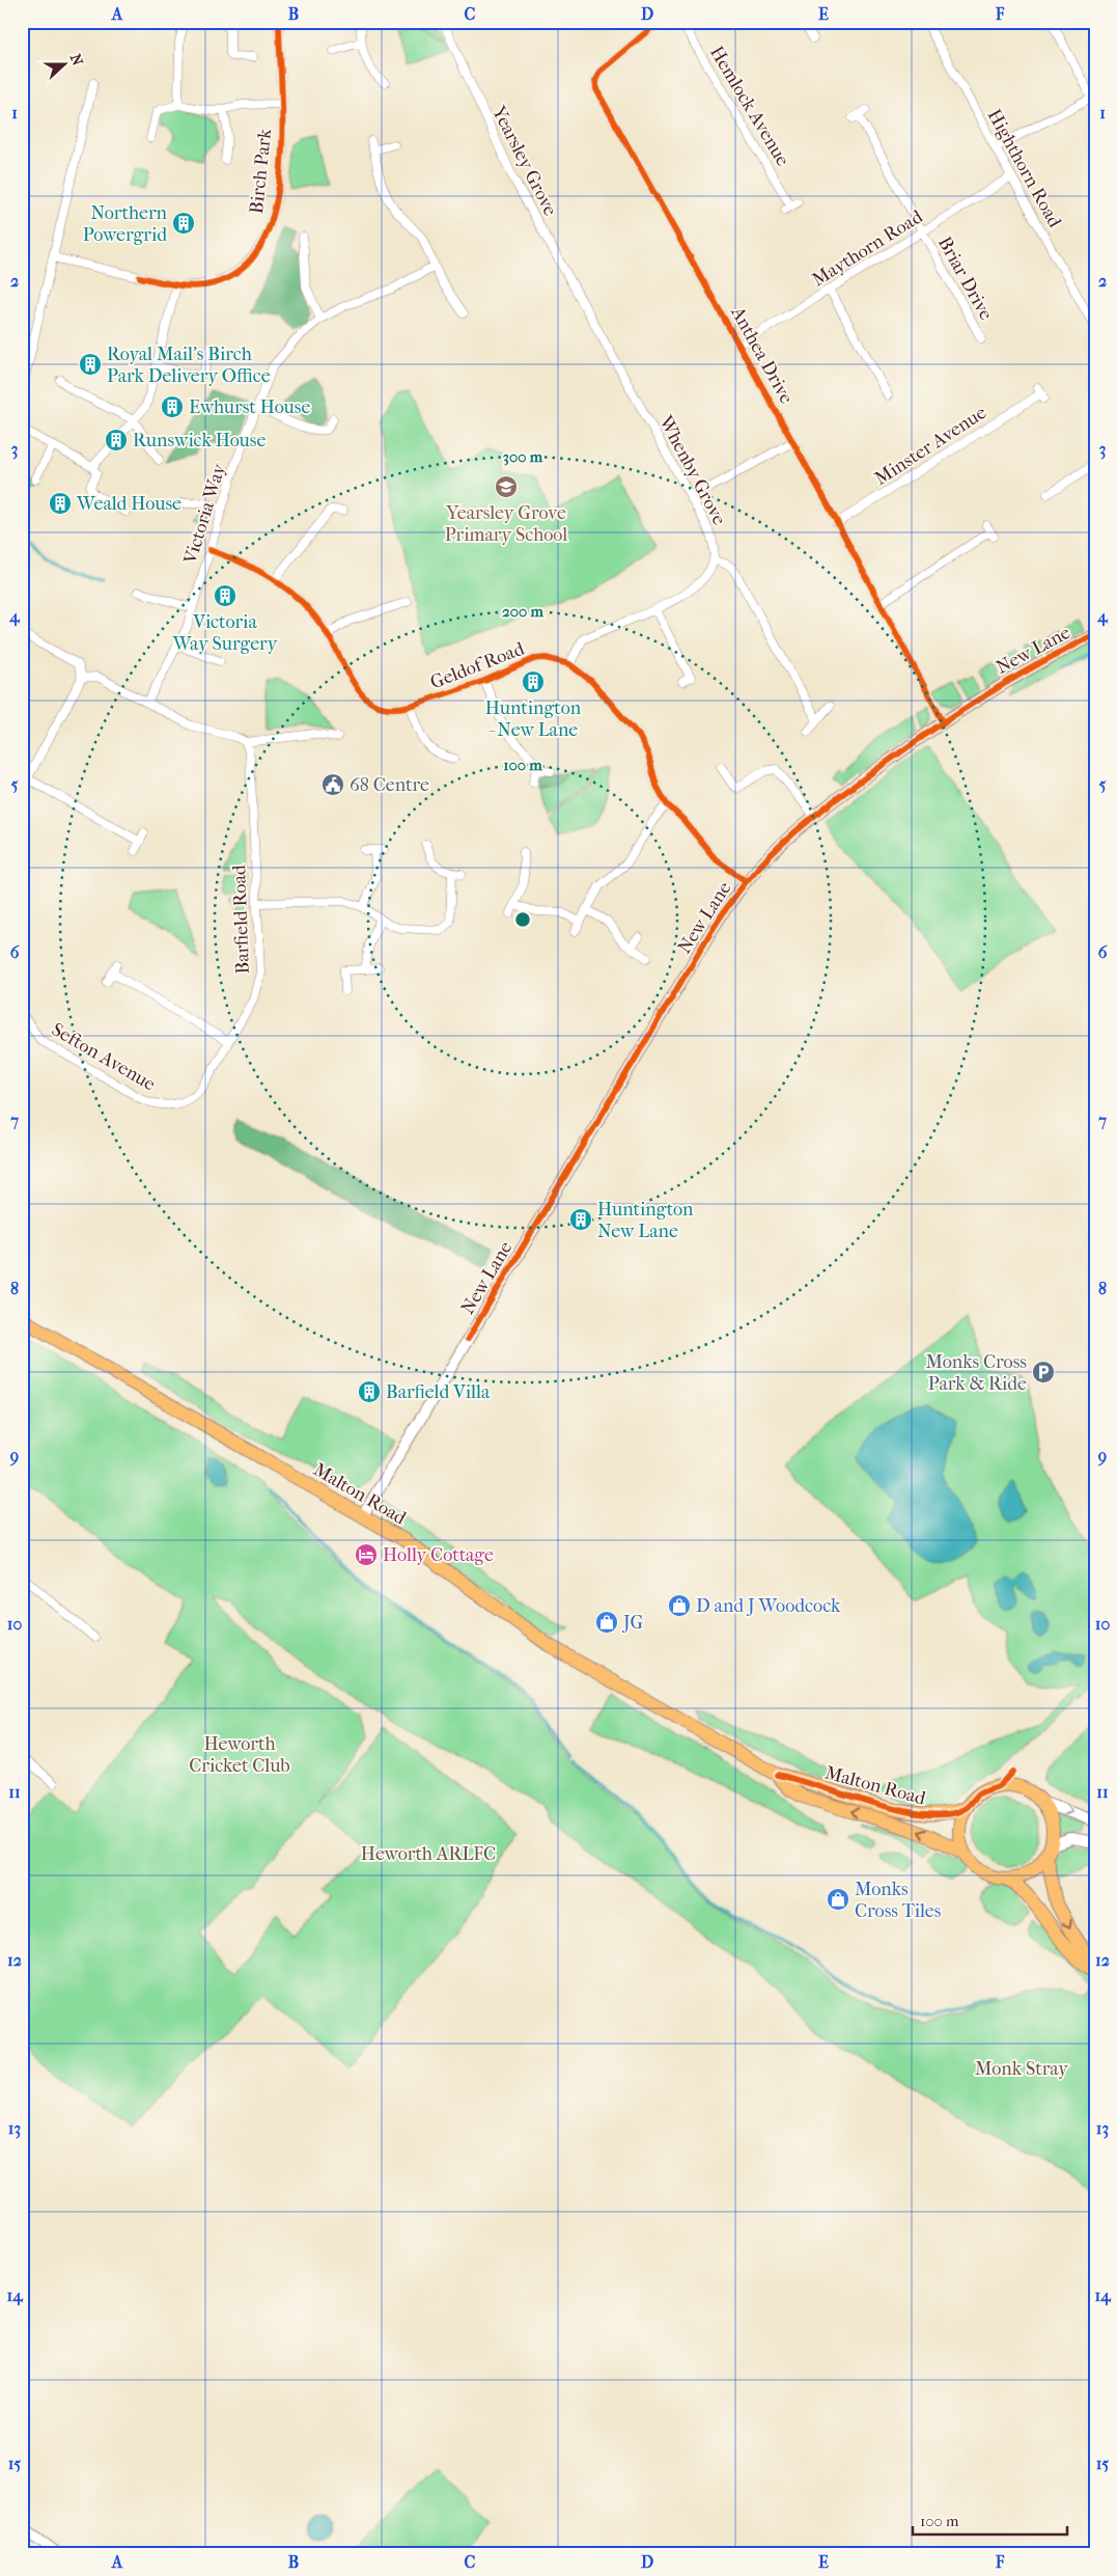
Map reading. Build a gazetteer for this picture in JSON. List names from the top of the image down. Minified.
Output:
{"streets":{"main road":["Malton Road"],"street":["Hemlock Avenue","Yearsley Grove","Highthorn Road","Birch Park","Maythorn Road","Briar Drive","Anthea Drive","Minster Avenue","Whenby Grove","Victoria Way","New Lane","Geldof Road","Barfield Road","Sefton Avenue"]},"crossings":[["Yearsley Grove","Whenby Grove"],["Highthorn Road","Maythorn Road"],["Maythorn Road","Briar Drive"],["Maythorn Road","Anthea Drive"],["Anthea Drive","Minster Avenue"],["Anthea Drive","New Lane"],["Victoria Way","Geldof Road"],["New Lane","Geldof Road"],["New Lane","Malton Road"],["Barfield Road","Sefton Avenue"]],"parks":["Heworth Cricket Club","Heworth ARLFC","Monk Stray"],"places":{"building":["Northern Powergrid","Royal Mail's Birch Park Delivery Office","Ewhurst House","Runswick House","Weald House","Victoria Way Surgery","Huntington - New Lane","Huntington New Lane","Barfield Villa"],"school or university":["Yearsley Grove Primary School"],"public building":["68 Centre"],"parking":["Monks Cross Park & Ride"],"hotel":["Holly Cottage"],"shop":["D and J Woodcock","JG","Monks Cross Tiles"]},"scale_bar":"100 m","north":"right","grid":{"columns":["A","B","C","D","E","F"],"rows":["1","2","3","4","5","6","7","8","9","10","11","12","13","14","15"]},"rings":["300 m","200 m","100 m"]}
